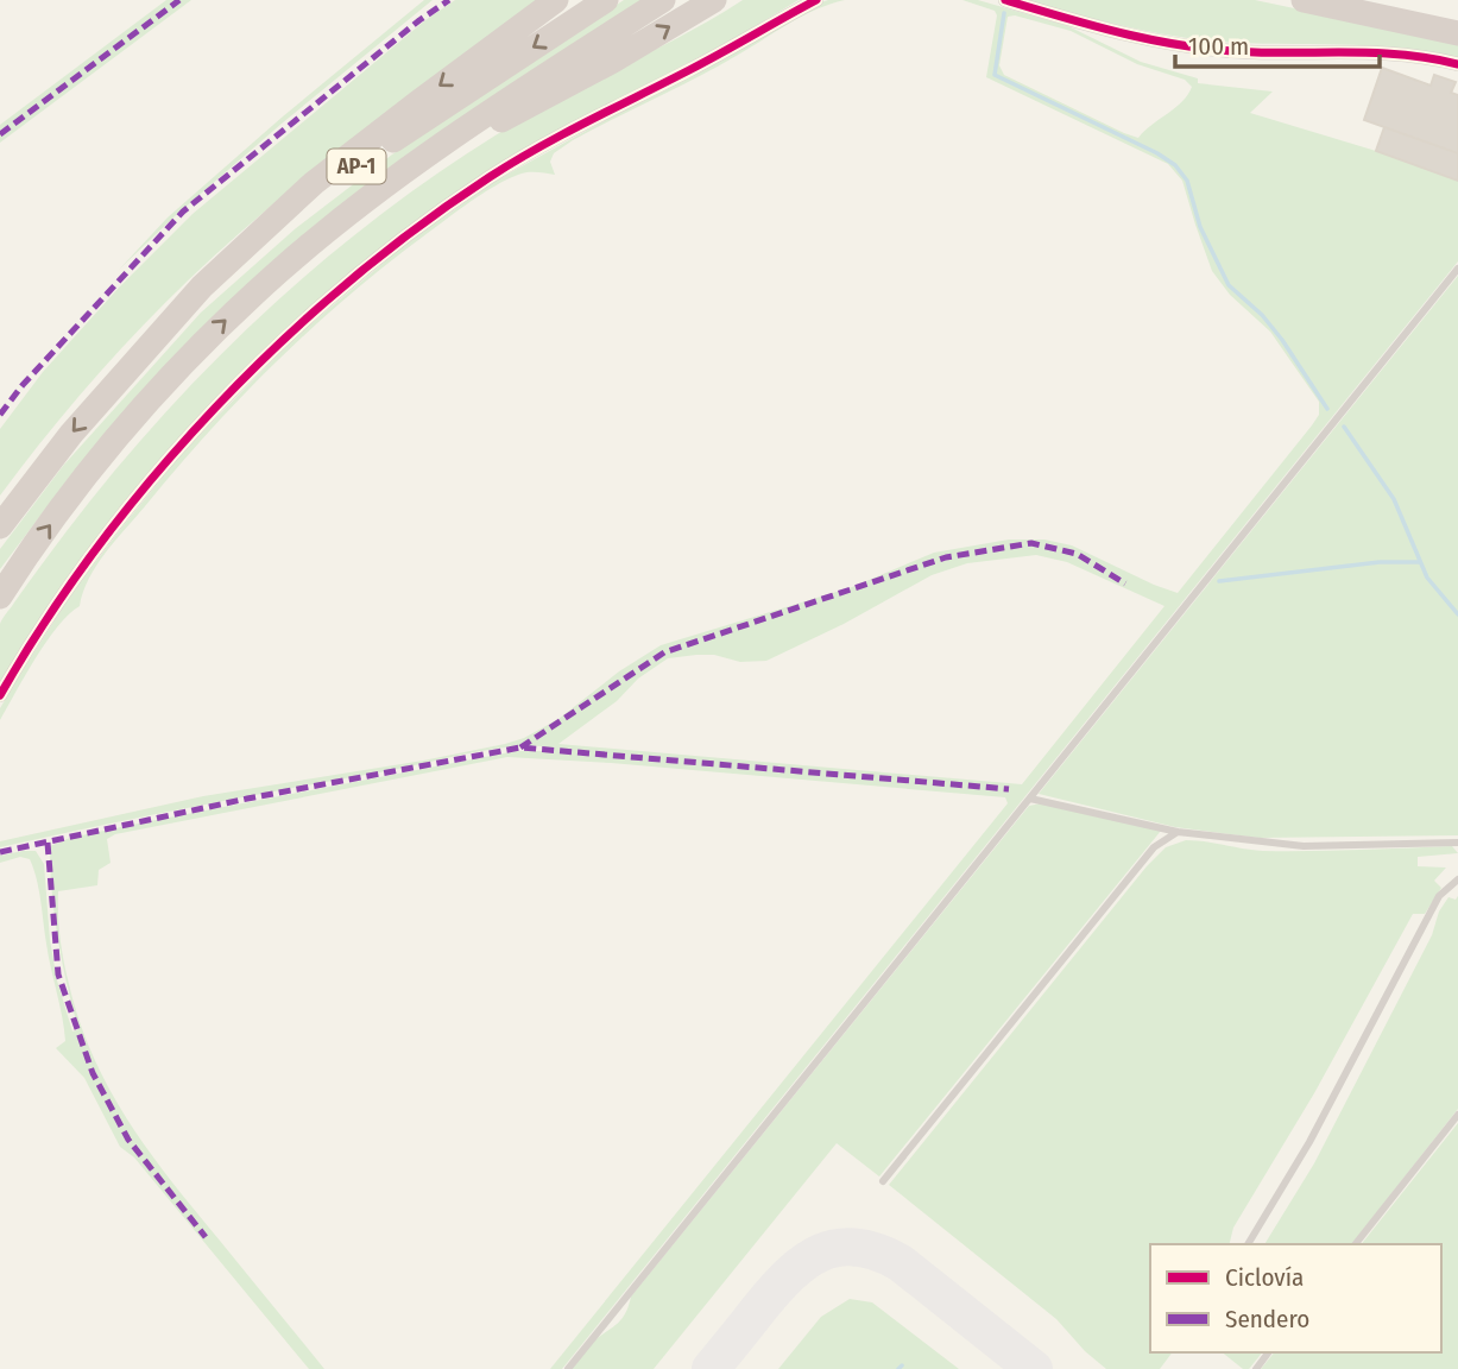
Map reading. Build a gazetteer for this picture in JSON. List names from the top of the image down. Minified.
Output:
{"streets":{"highway":["AP-1"]},"legend":["Ciclovía","Sendero"],"scale_bar":"100 m"}
